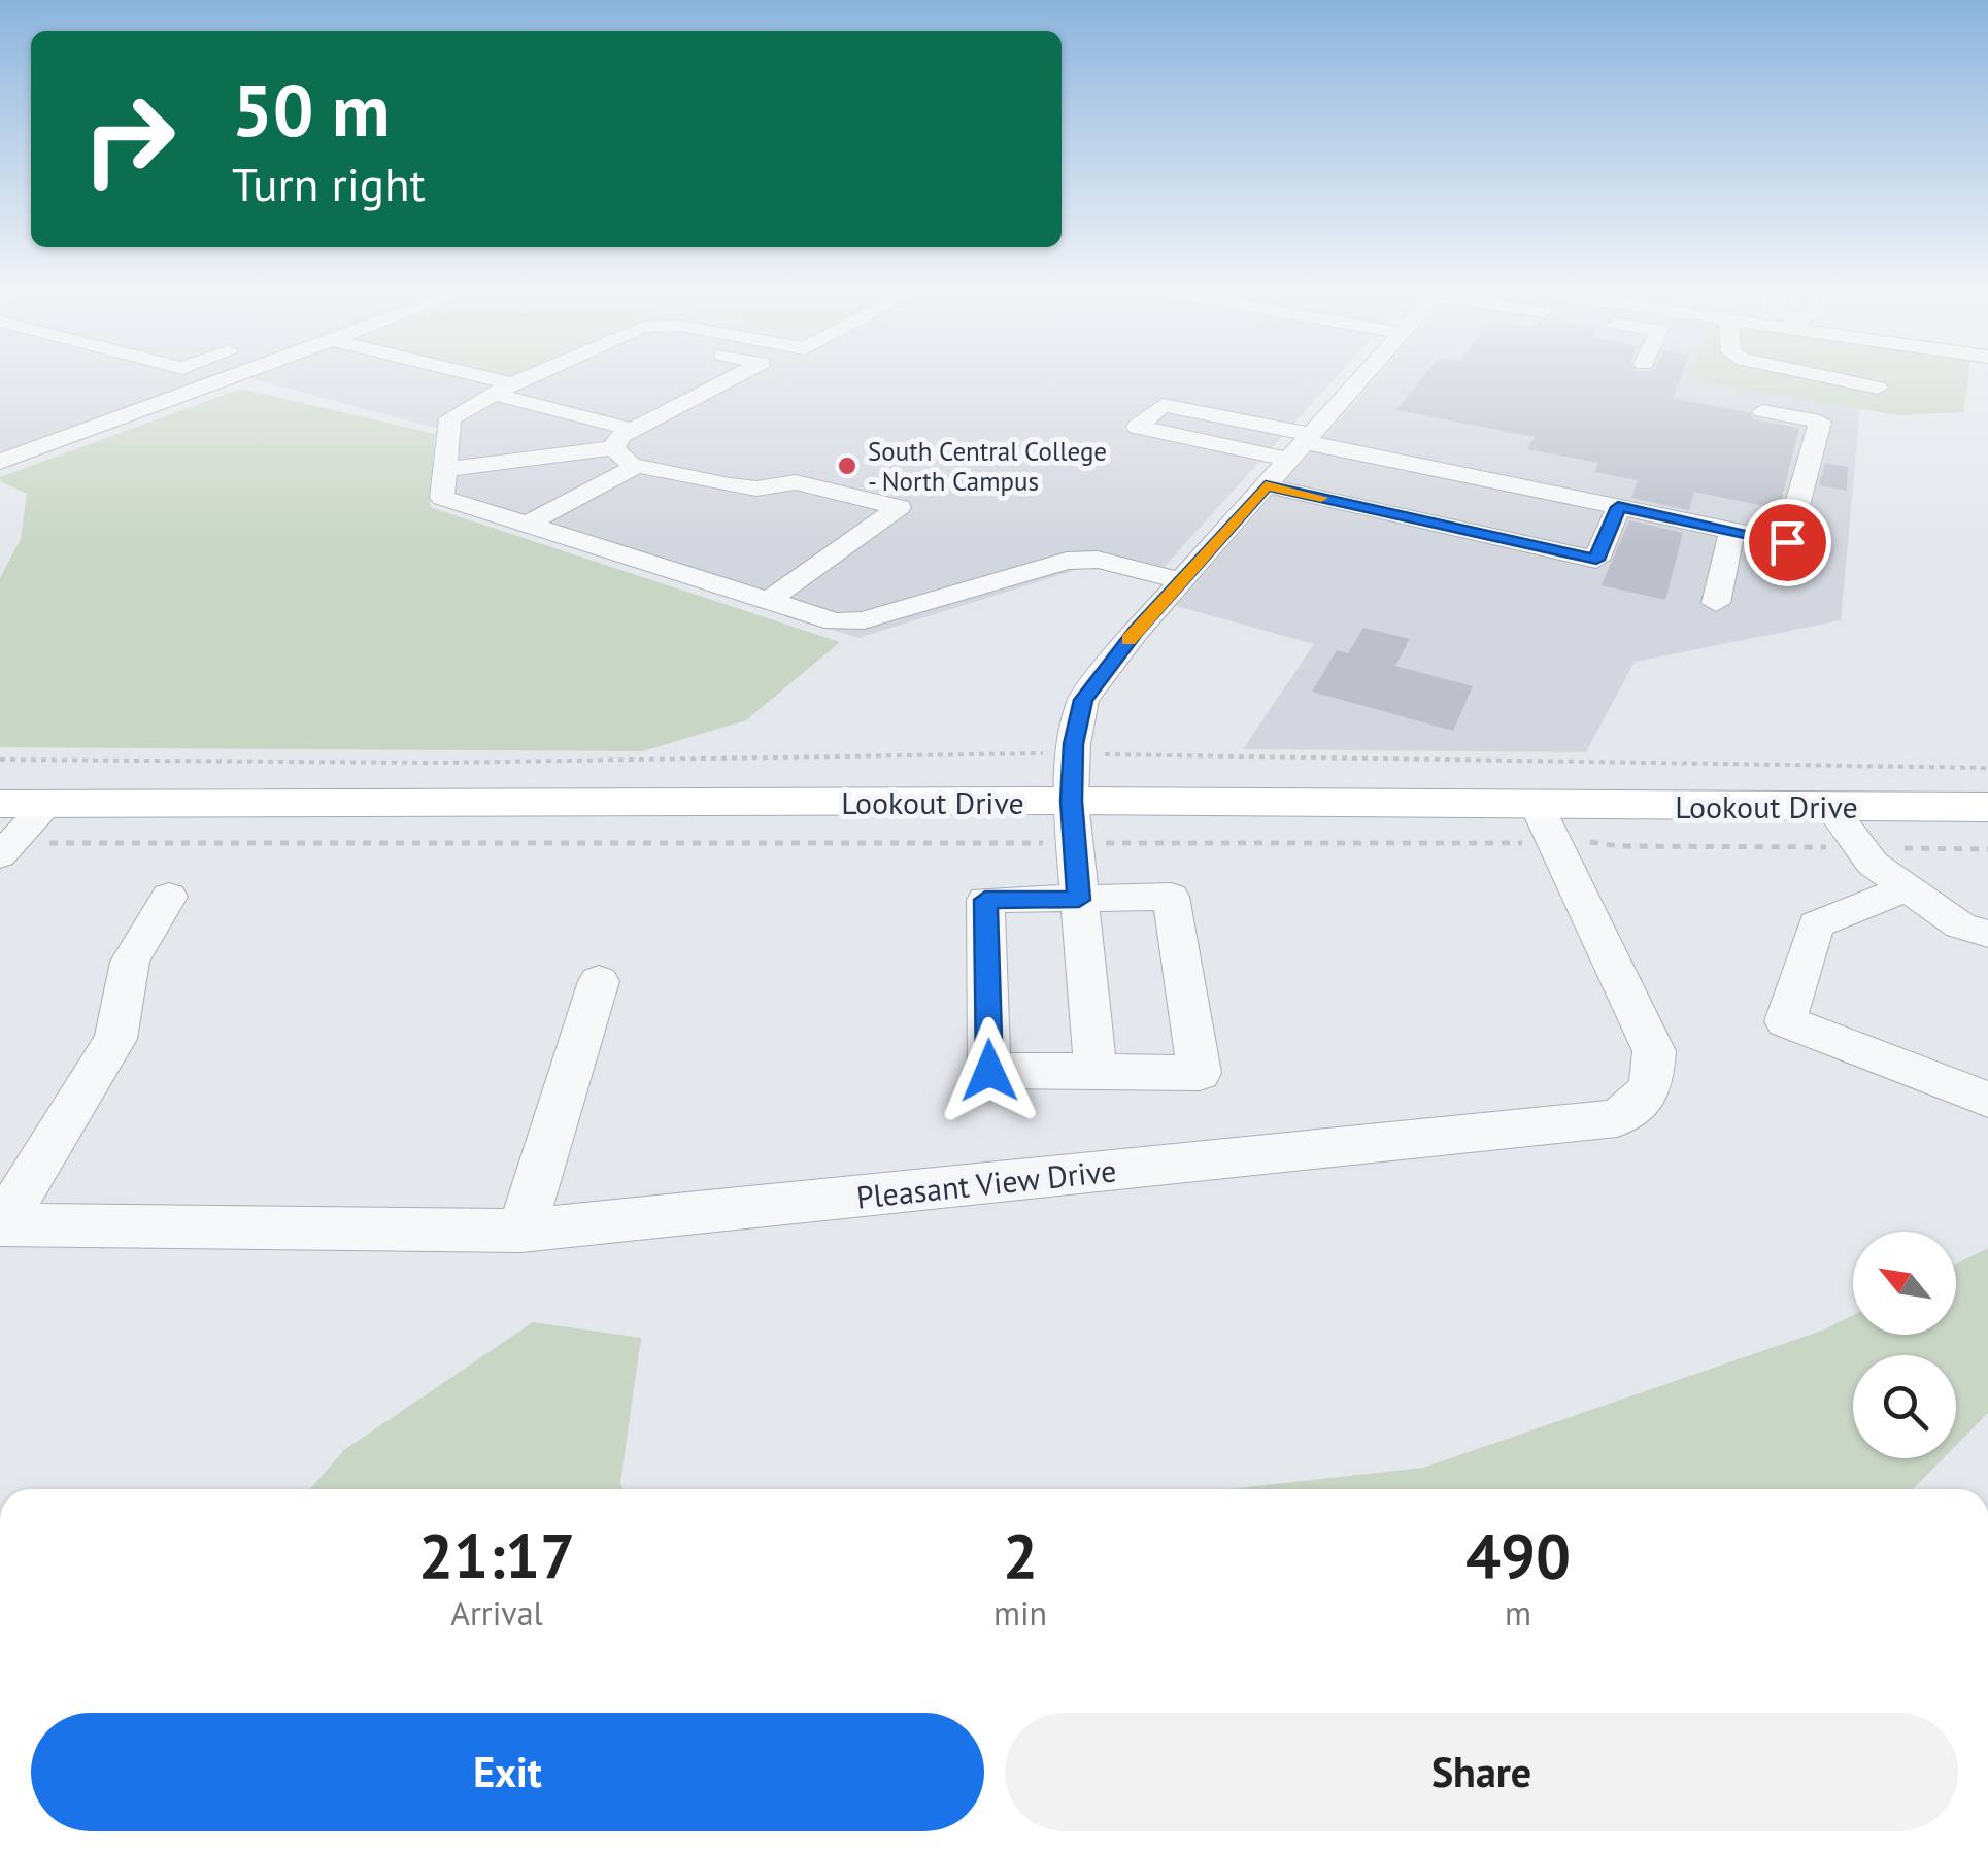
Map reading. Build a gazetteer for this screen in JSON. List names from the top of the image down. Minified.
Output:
{"streets":{"main road":["Lookout Drive"],"street":["Pleasant View Drive"]},"crossings":[["Lookout Drive","Pleasant View Drive"]],"places":["South Central College - North Campus"],"north":"top left","page":{"turn":["50 m","Turn right"],"eta":["21:17","Arrival","2","min","490","m"],"buttons":["Exit","Share"]}}
